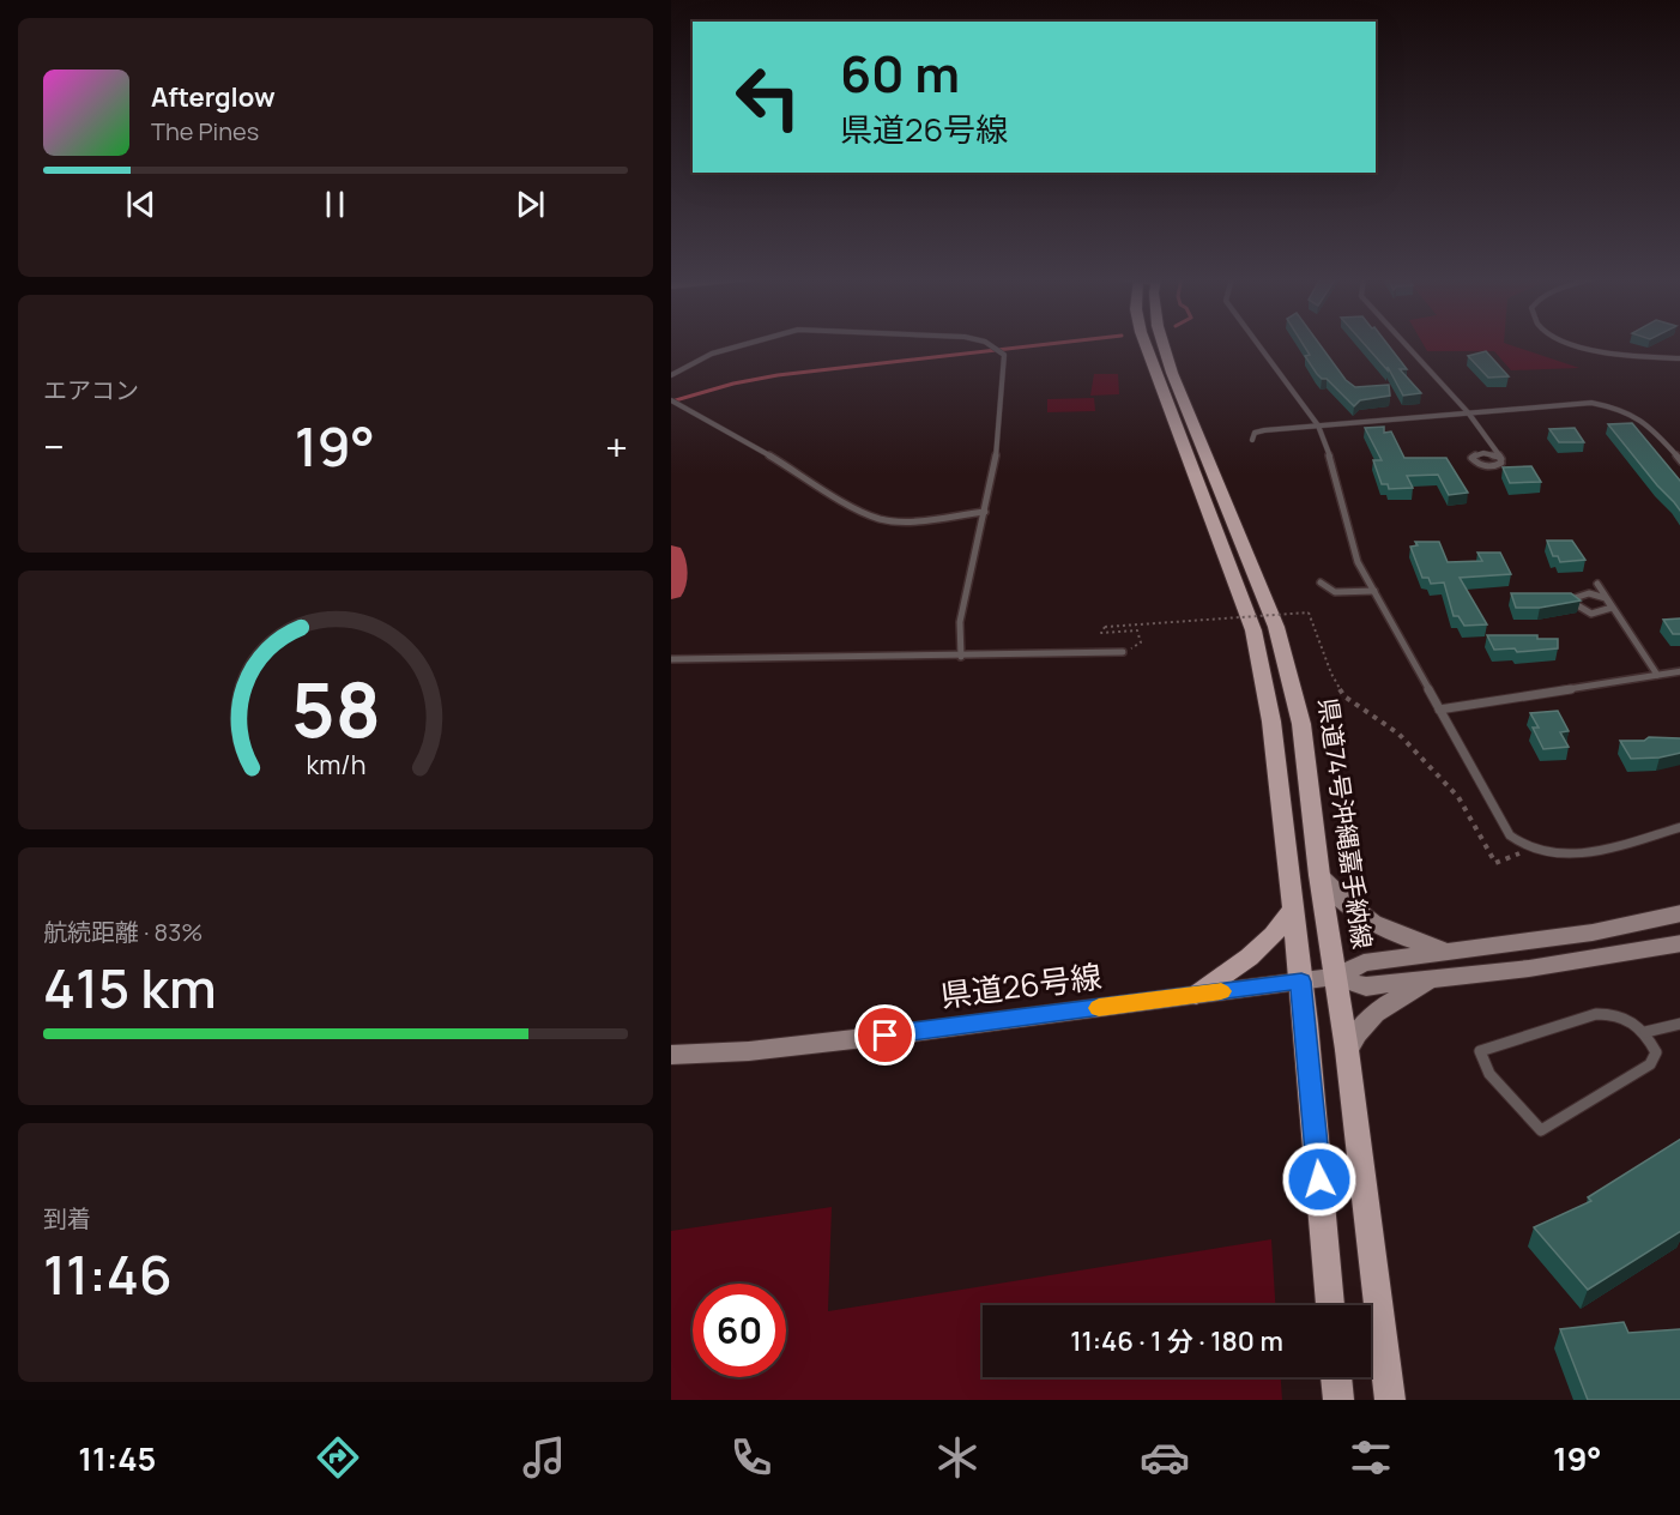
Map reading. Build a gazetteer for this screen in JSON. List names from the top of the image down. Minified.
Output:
{"streets":{"main road":["県道74号沖縄嘉手納線"],"street":["県道26号線"]},"crossings":[["県道74号沖縄嘉手納線","県道26号線"]],"page":{"turn":["60 m","県道26号線"],"song":["Afterglow","The Pines"],"tile":["エアコン",["航続距離 · 83%","415 km"],["到着","11:46"]],"heat":["−","19°","+"],"limit":"60","trip":"11:46 · 1 分 · 180 m","tabs":["11:45","19°"],"gauge":["58","km/h"]}}
